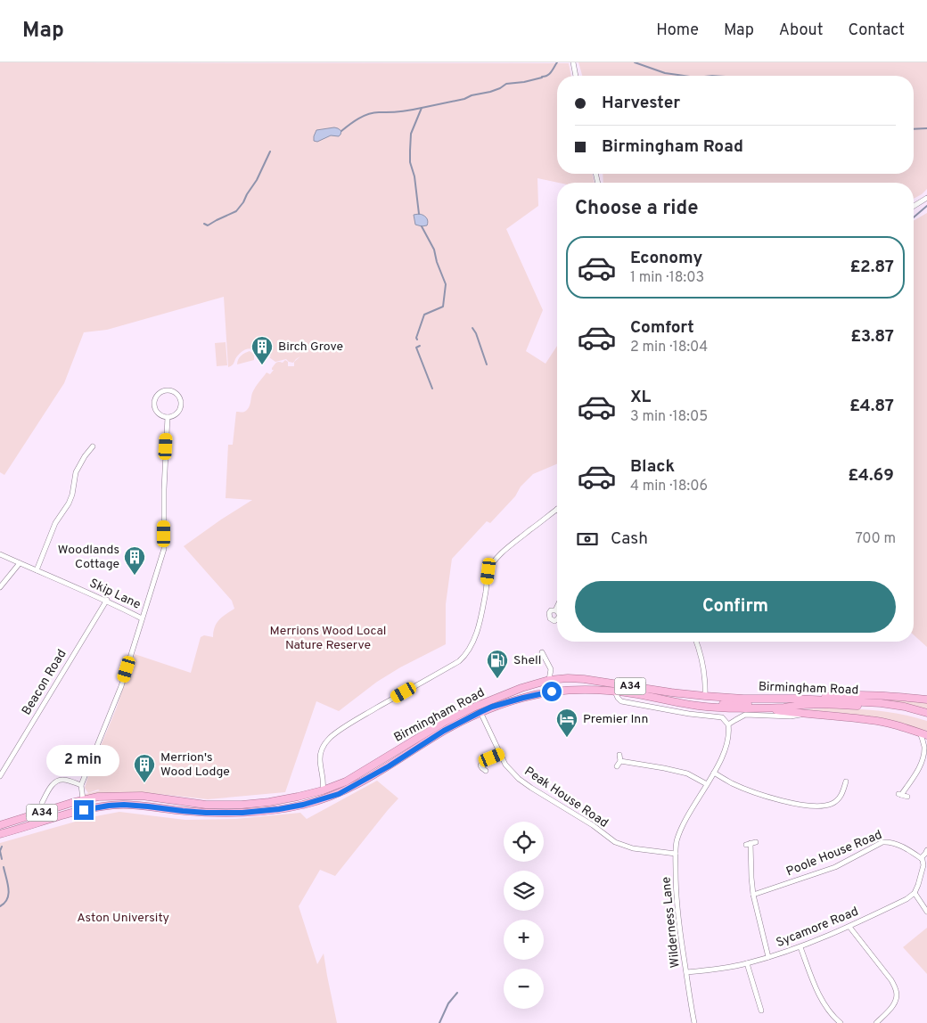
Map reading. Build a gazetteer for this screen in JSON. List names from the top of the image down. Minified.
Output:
{"streets":{"highway":["A34","Birmingham Road"],"street":["Skip Lane","Beacon Road","Peak House Road","Poole House Road","Wilderness Lane","Sycamore Road"]},"crossings":[["Skip Lane","Beacon Road"],["Skip Lane","Birmingham Road"],["Birmingham Road","Peak House Road"],["Birmingham Road","Wilderness Lane"],["Peak House Road","Wilderness Lane"],["Wilderness Lane","Sycamore Road"]],"parks":["Merrions Wood Local Nature Reserve","Aston University"],"places":{"building":["Birch Grove","Woodlands Cottage","Merrion's Wood Lodge"],"fuel station":["Shell"],"hotel":["Premier Inn"]},"page":{"header":"Map","nav":["Home","Map","About","Contact"],"banner":["Harvester","Birmingham Road"],"heading":"Choose a ride","list":[{"name":"Economy","note":"1 min · 18:03","value":"£2.87"},{"name":"Comfort","note":"2 min · 18:04","value":"£3.87"},{"name":"XL","note":"3 min · 18:05","value":"£4.87"},{"name":"Black","note":"4 min · 18:06","value":"£4.69"}],"pay":["Cash","700 m"],"buttons":"Confirm","bubble":"2 min","map_buttons":["+","−"]}}
